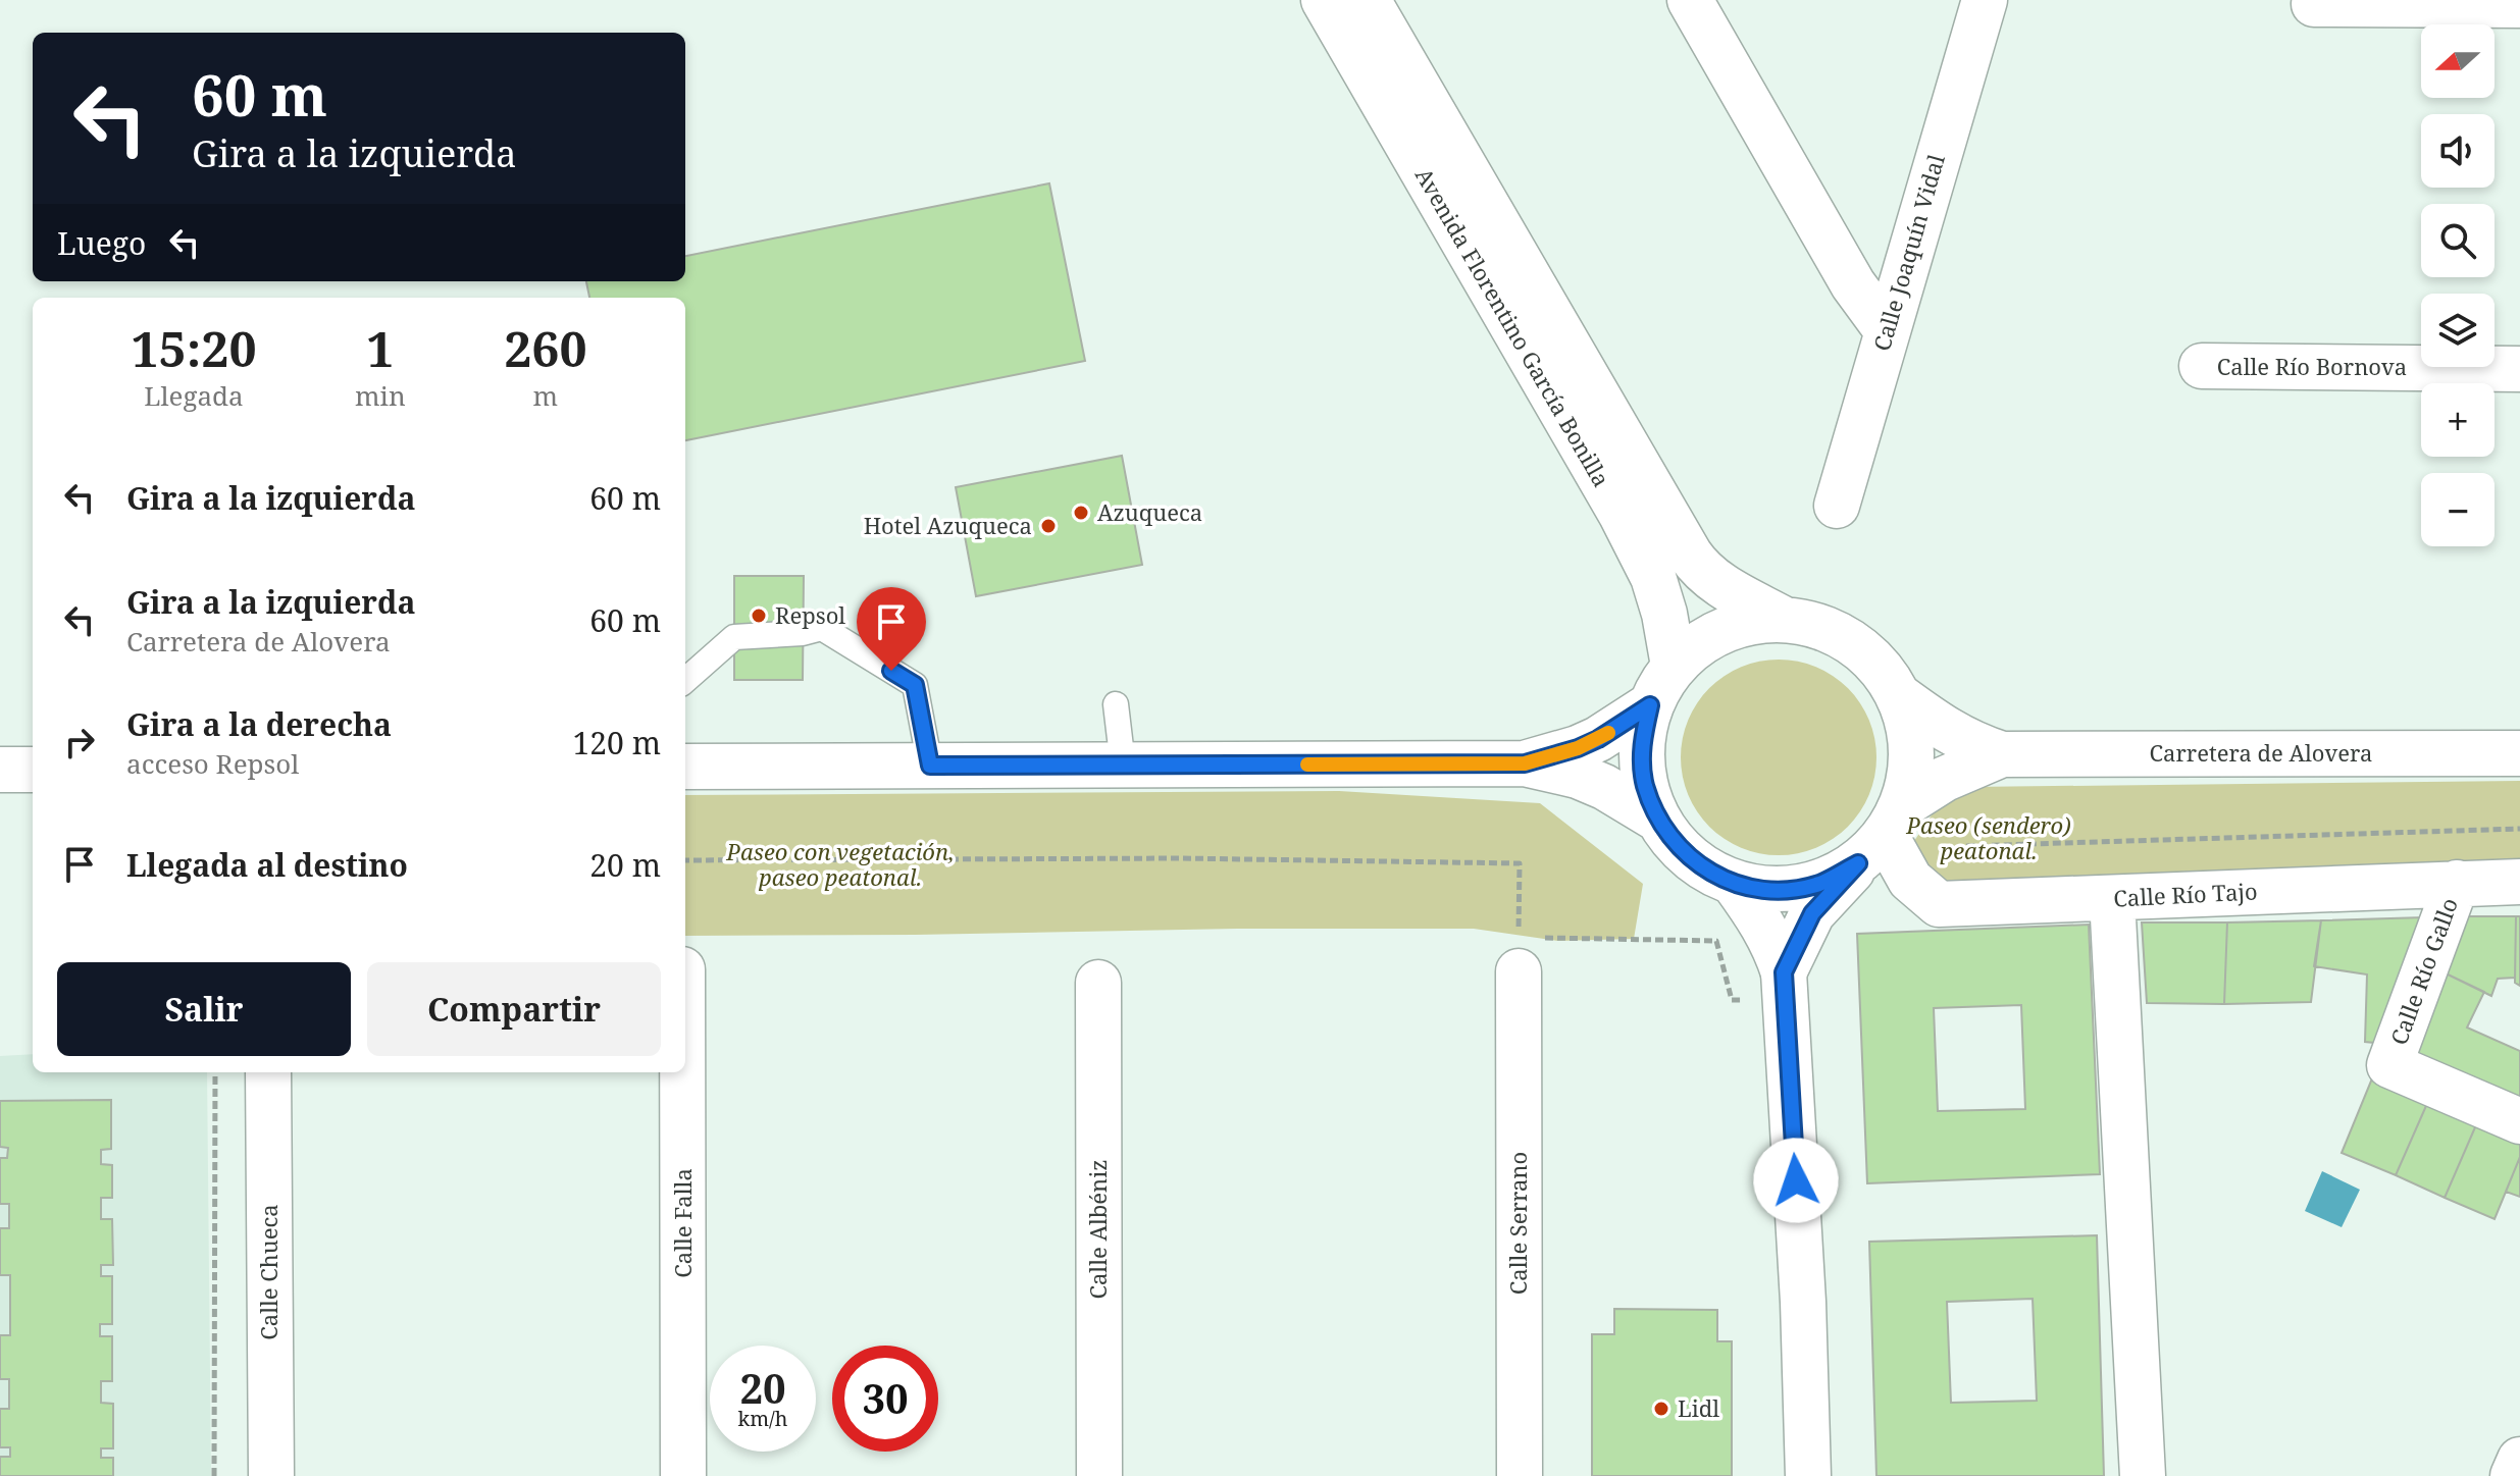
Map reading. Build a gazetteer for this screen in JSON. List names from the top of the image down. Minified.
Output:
{"streets":{"street":["Calle Joaquín Vidal","Avenida Florentino García Bonilla","Calle Río Bornova","Carretera de Alovera","Calle Río Tajo","Calle Río Gallo","Calle Falla","Calle Serrano","Calle Albéniz","Calle Chueca"]},"crossings":[["Avenida Florentino García Bonilla","Carretera de Alovera"],["Avenida Florentino García Bonilla","Calle Río Tajo"],["Carretera de Alovera","Calle Río Tajo"],["Calle Río Tajo","Calle Río Gallo"]],"parks":["Paseo (sendero) peatonal.","Paseo con vegetación, paseo peatonal."],"places":["Azuqueca","Hotel Azuqueca","Repsol","Lidl"],"north":"left","page":{"map_buttons":["+","−"],"turn":["60 m","Gira a la izquierda"],"then":"Luego","eta":["15:20","Llegada","1","min","260","m"],"list":[{"name":"Gira a la izquierda","value":"60 m"},{"name":"Gira a la izquierda","note":"Carretera de Alovera","value":"60 m"},{"name":"Gira a la derecha","note":"acceso Repsol","value":"120 m"},{"name":"Llegada al destino","value":"20 m"}],"buttons":["Salir","Compartir"],"speed":"20 km/h","limit":"30"}}
